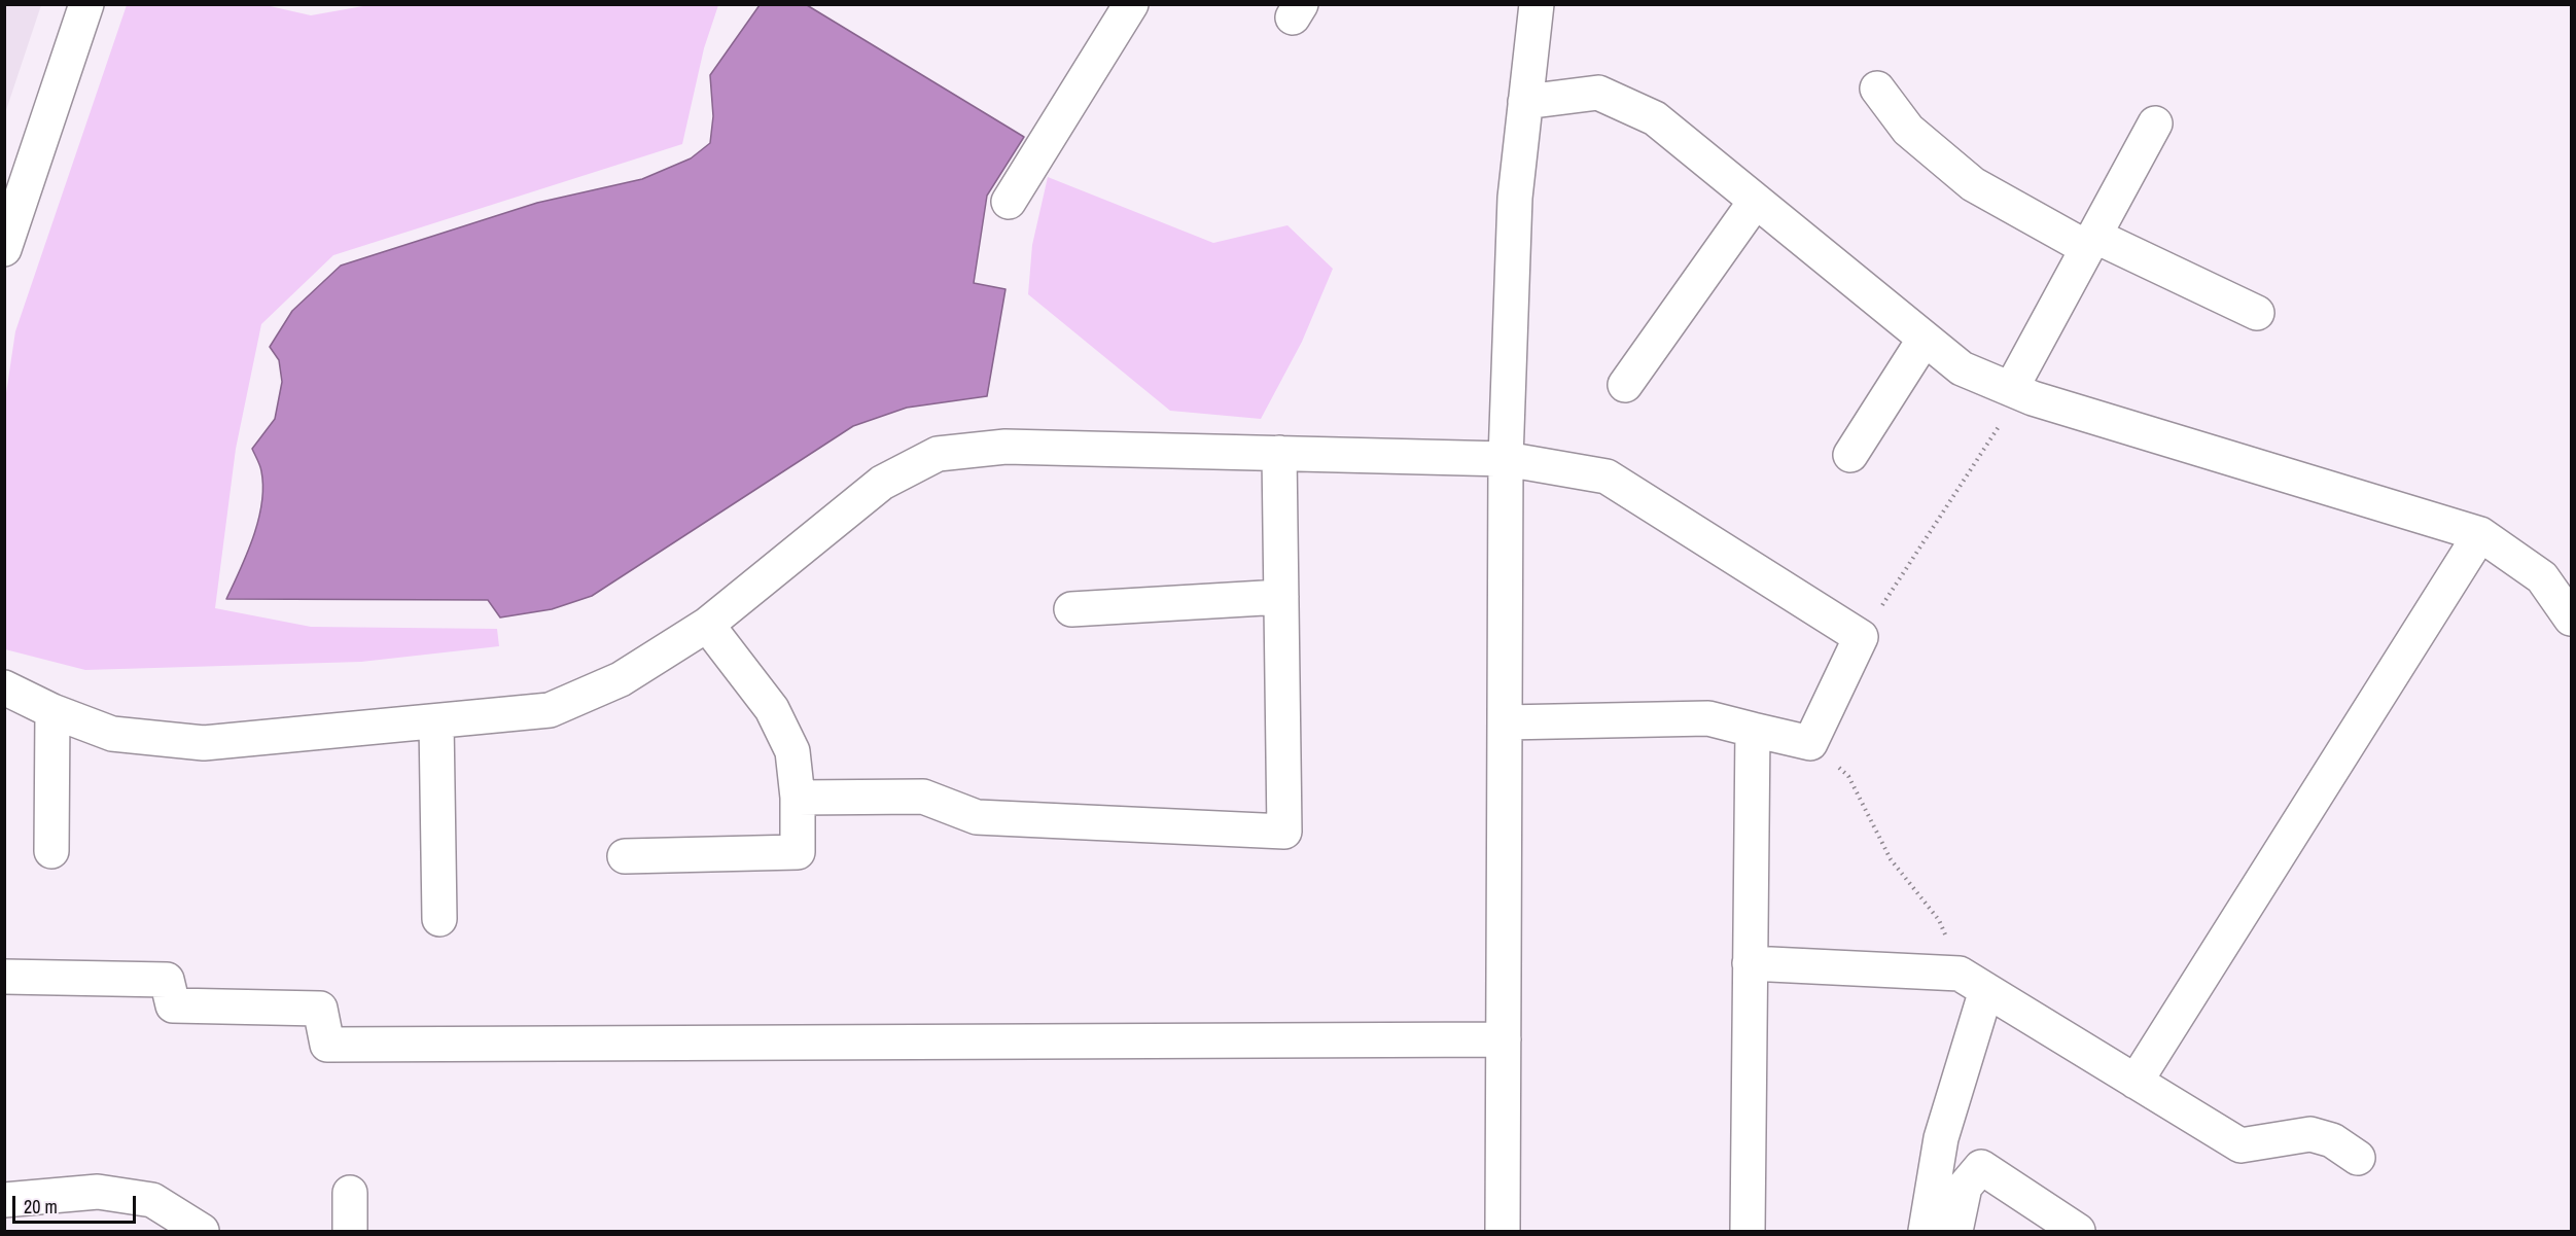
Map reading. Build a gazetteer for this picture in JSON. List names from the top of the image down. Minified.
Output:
{"scale_bar":"20 m"}
